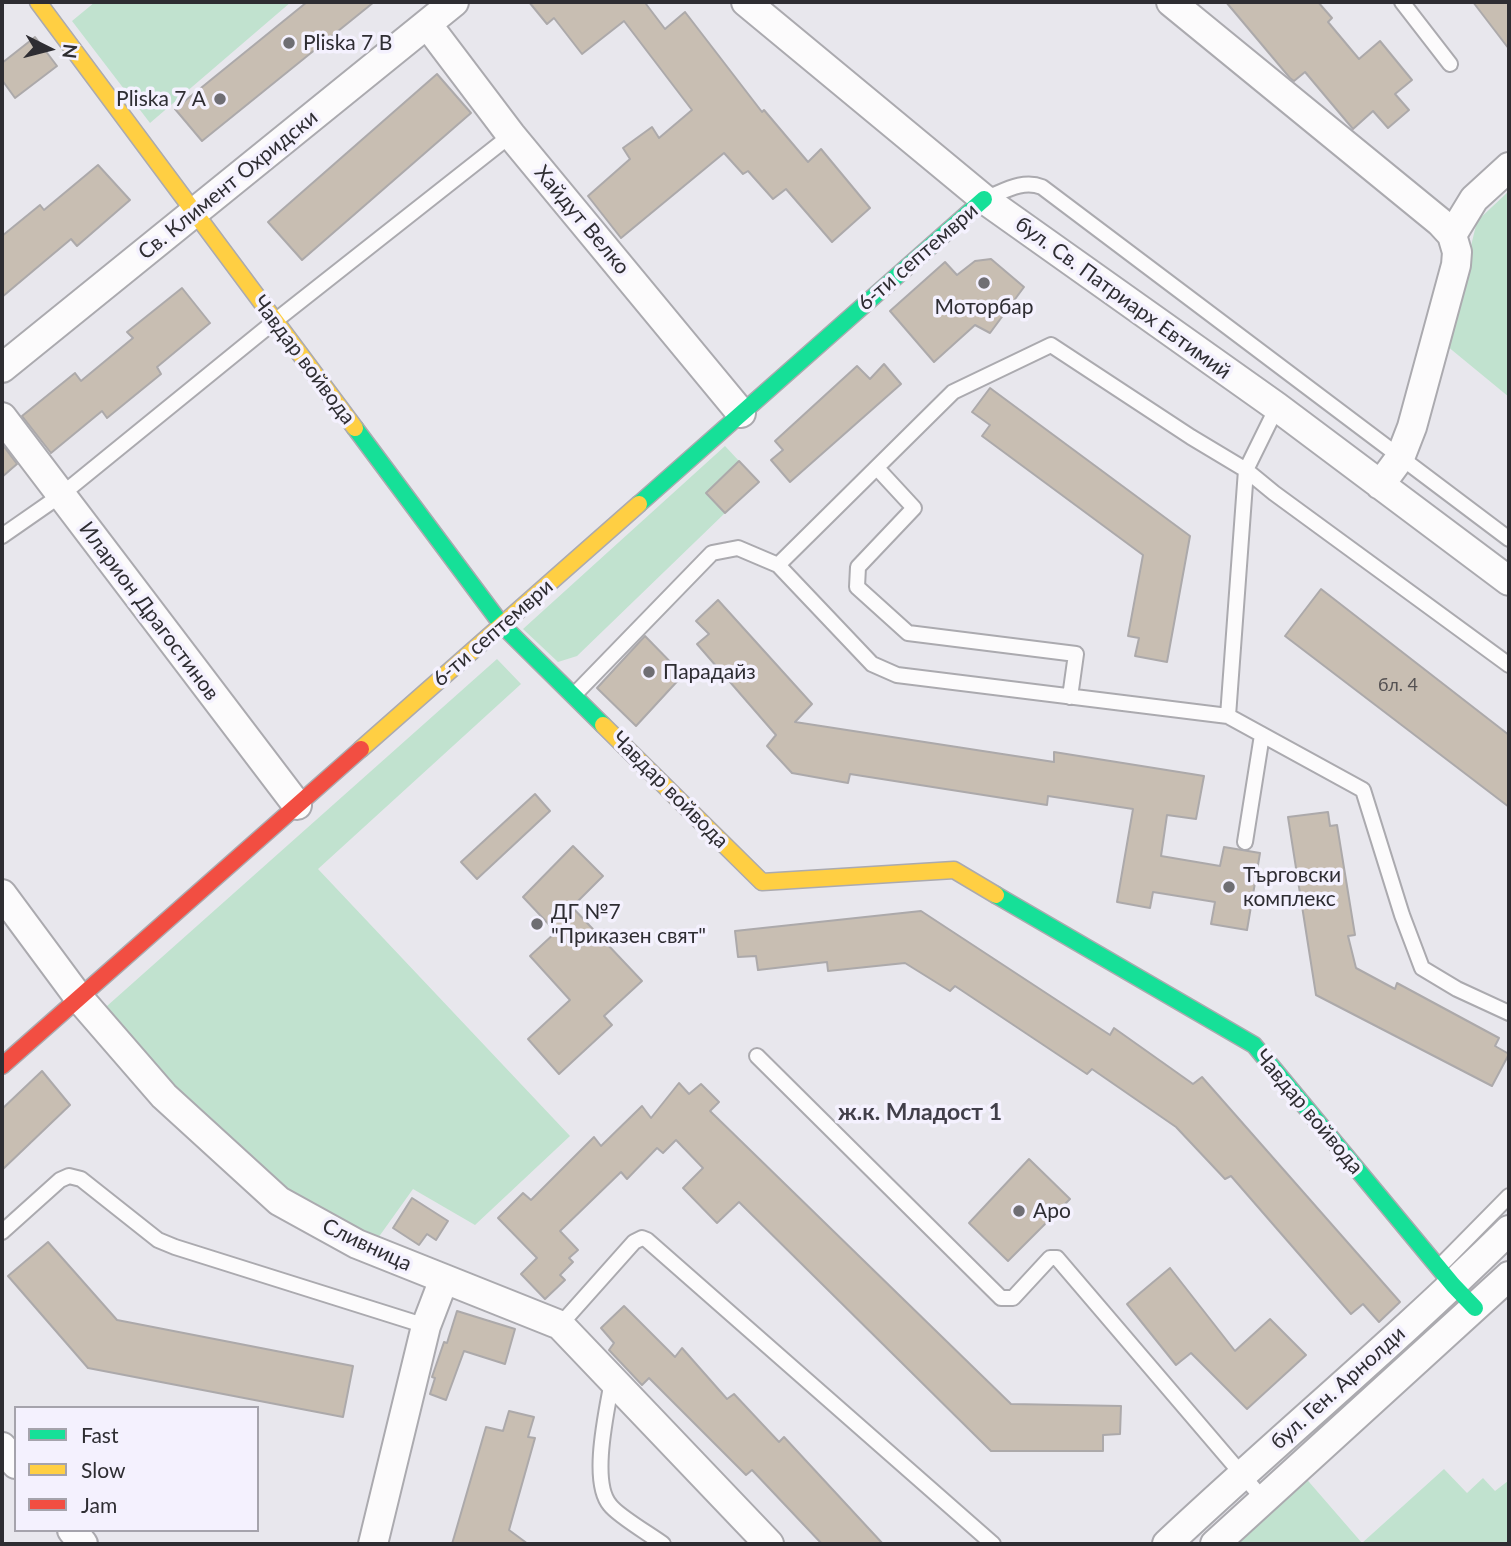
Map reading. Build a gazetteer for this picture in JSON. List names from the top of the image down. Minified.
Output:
{"streets":{"street":["Св. Климент Охридски","Хайдут Велко","6-ти септември","бул. Св. Патриарх Евтимий","Чавдар войвода","Иларион Драгостинов","Сливница","бул. Ген. Арнолди"]},"crossings":[["Св. Климент Охридски","Хайдут Велко"],["Св. Климент Охридски","Чавдар войвода"],["Хайдут Велко","6-ти септември"],["6-ти септември","бул. Св. Патриарх Евтимий"],["6-ти септември","Чавдар войвода"],["6-ти септември","Иларион Драгостинов"],["6-ти септември","Сливница"],["Чавдар войвода","бул. Ген. Арнолди"]],"districts":["ж.к. Младост 1"],"places":["Pliska 7 B","Pliska 7 A","Моторбар","Парадайз","Търговски комплекс","ДГ №7 \"Приказен свят\"","Аро"],"house_numbers":["бл. 4"],"legend":["Fast","Slow","Jam"],"north":"right"}
